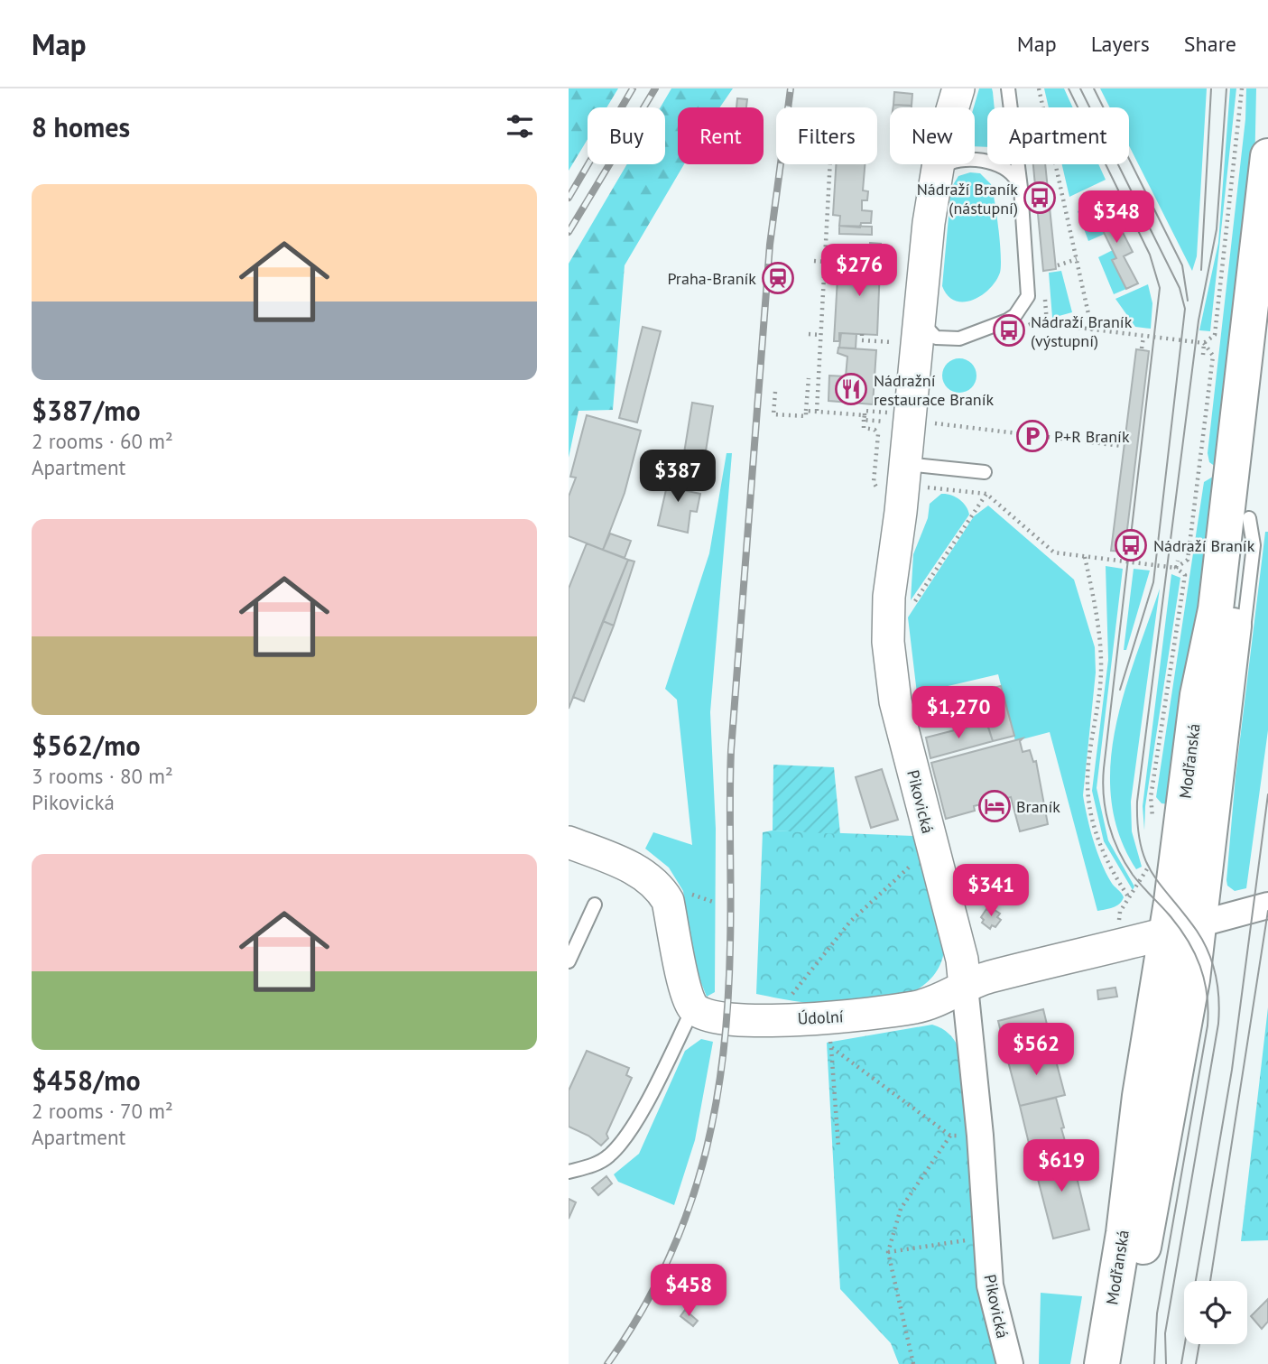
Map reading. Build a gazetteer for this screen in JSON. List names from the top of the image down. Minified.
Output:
{"streets":{"main road":["Modřanská"],"street":["Pikovická","Údolní"]},"crossings":[["Modřanská","Údolní"],["Pikovická","Údolní"]],"places":{"bus stop":["Nádraží Braník (nástupní)","Nádraží Braník (výstupní)","Nádraží Braník"],"station":["Praha-Braník"],"restaurant":["Nádražní restaurace Braník"],"parking":["P+R Braník"],"hotel":["Braník"]},"page":{"header":"Map","nav":["Map","Layers","Share"],"heading":"8 homes","chip":["Buy","Rent","Filters","New","Apartment"],"list":[{"name":"$387/mo","note":"2 rooms · 60 m² · Apartment"},{"name":"$562/mo","note":"3 rooms · 80 m² · Pikovická"},{"name":"$458/mo","note":"2 rooms · 70 m² · Apartment"}],"price":["$348","$276","$387","$1,270","$341","$562","$619","$458"]}}
